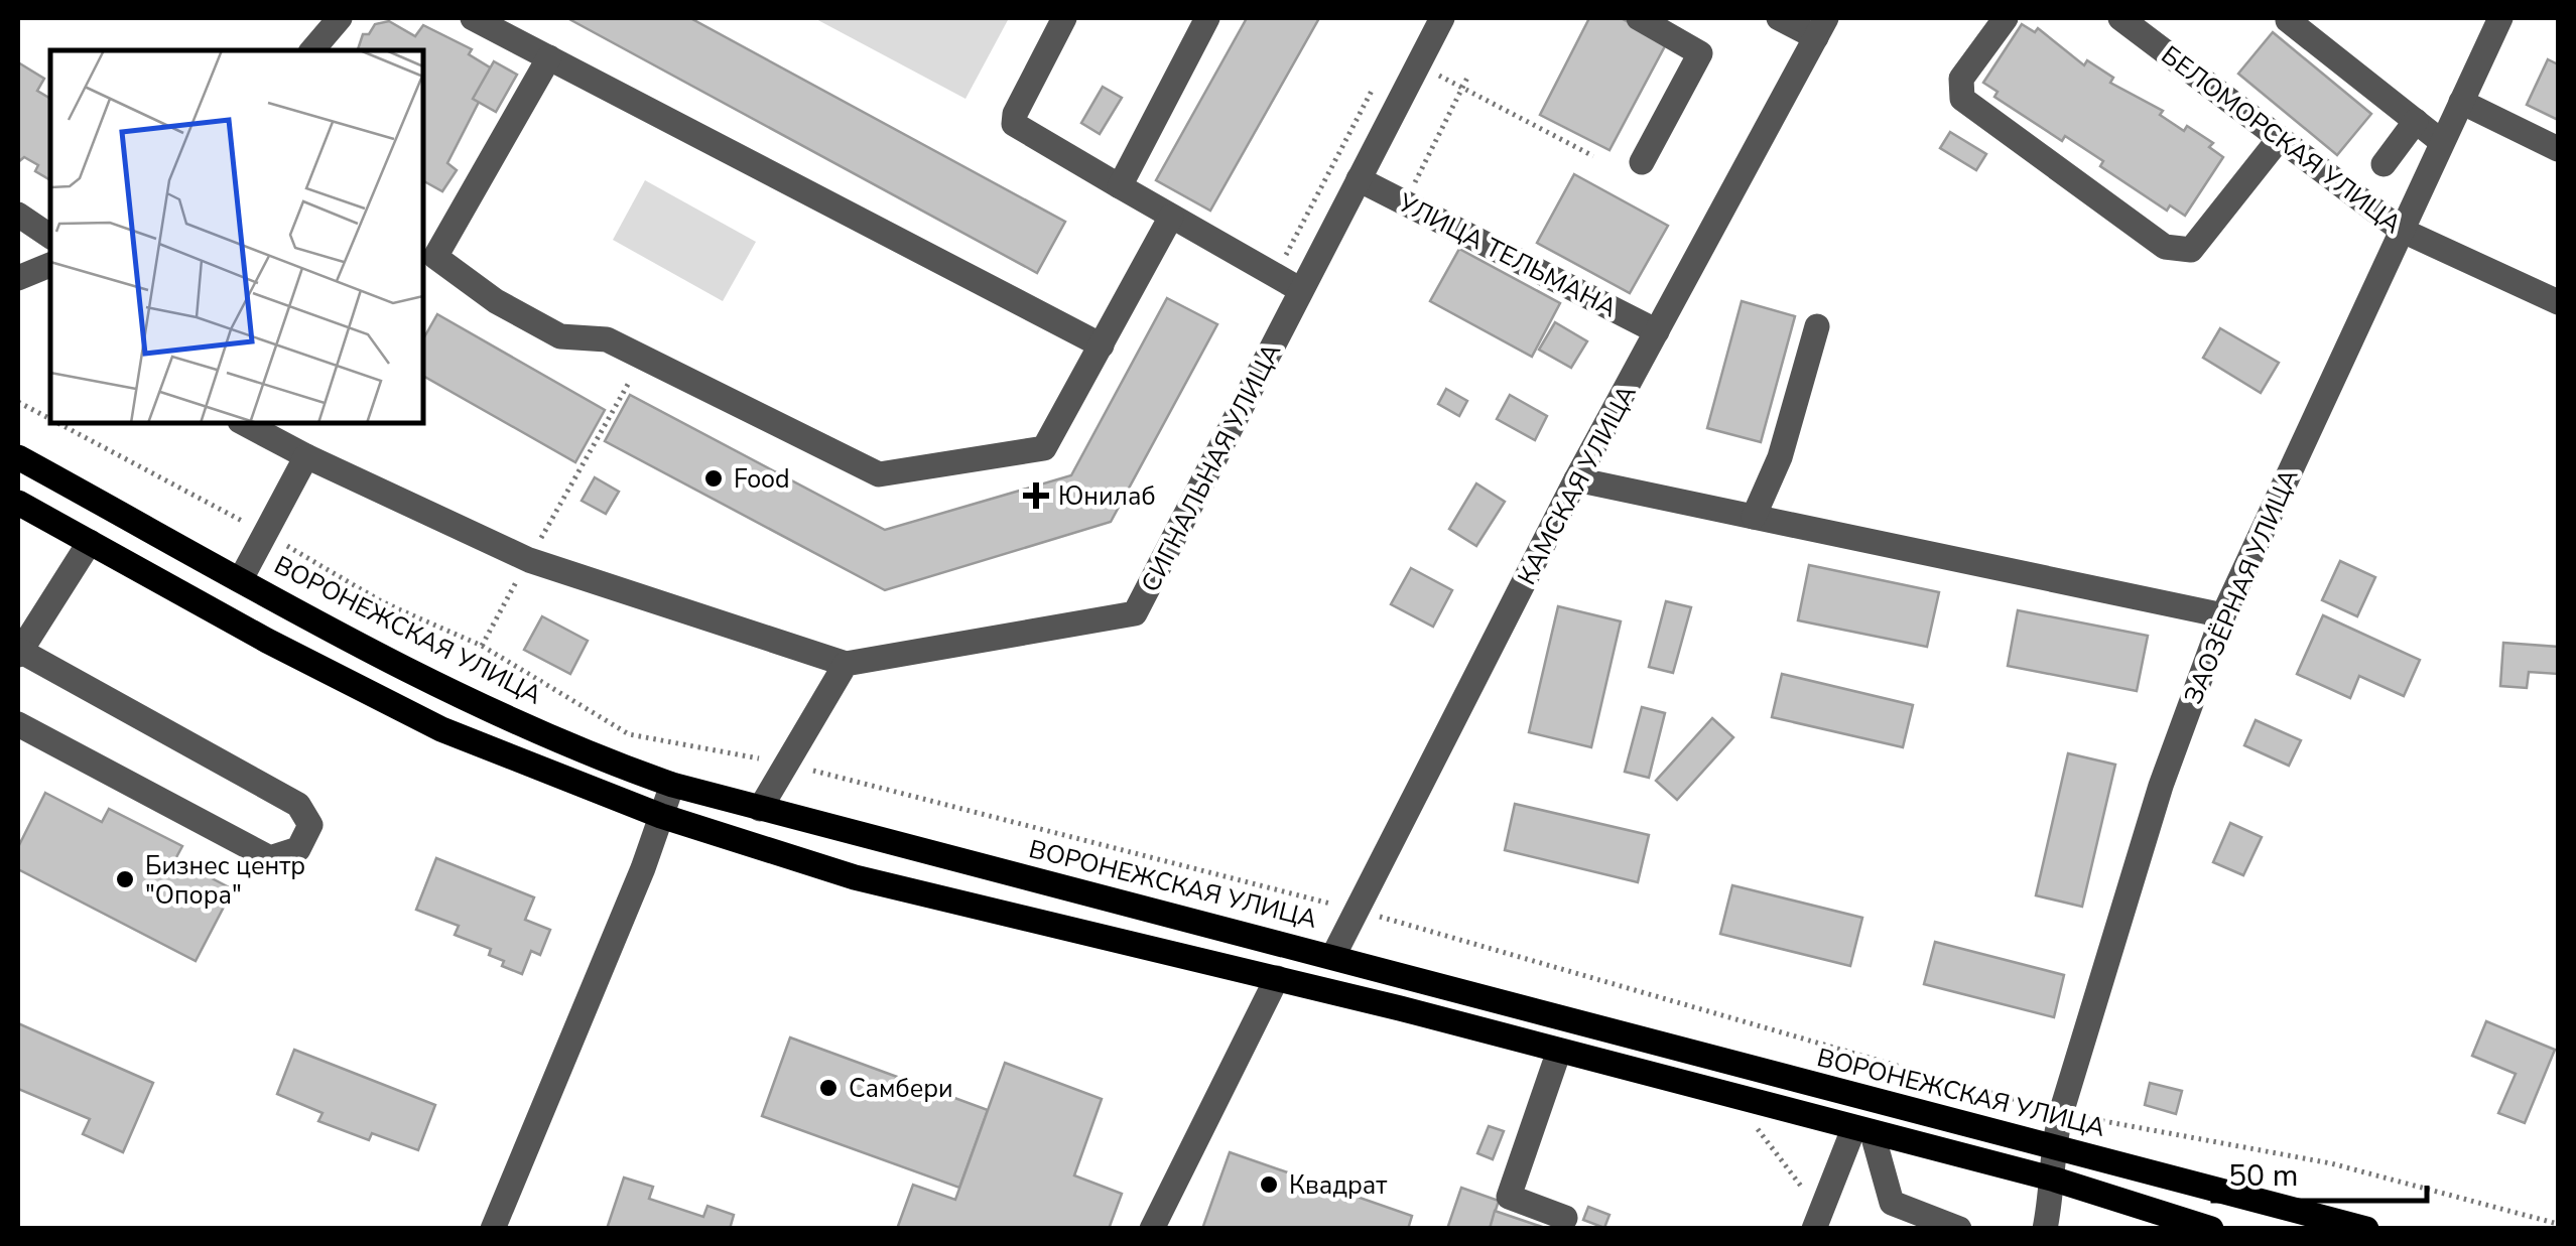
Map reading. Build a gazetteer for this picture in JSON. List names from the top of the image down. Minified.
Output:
{"streets":{"main road":["ВОРОНЕЖСКАЯ УЛИЦА"],"street":["БЕЛОМОРСКАЯ УЛИЦА","УЛИЦА ТЕЛЬМАНА","СИГНАЛЬНАЯ УЛИЦА","КАМСКАЯ УЛИЦА","ЗАОЗЁРНАЯ УЛИЦА"]},"crossings":[["БЕЛОМОРСКАЯ УЛИЦА","ЗАОЗЁРНАЯ УЛИЦА"],["УЛИЦА ТЕЛЬМАНА","СИГНАЛЬНАЯ УЛИЦА"],["УЛИЦА ТЕЛЬМАНА","КАМСКАЯ УЛИЦА"],["КАМСКАЯ УЛИЦА","ВОРОНЕЖСКАЯ УЛИЦА"],["ЗАОЗЁРНАЯ УЛИЦА","ВОРОНЕЖСКАЯ УЛИЦА"]],"places":{"other":["Food","Бизнес центр \"Опора\"","Самбери","Квадрат"],"health":["Юнилаб"]},"scale_bar":"50 m"}
